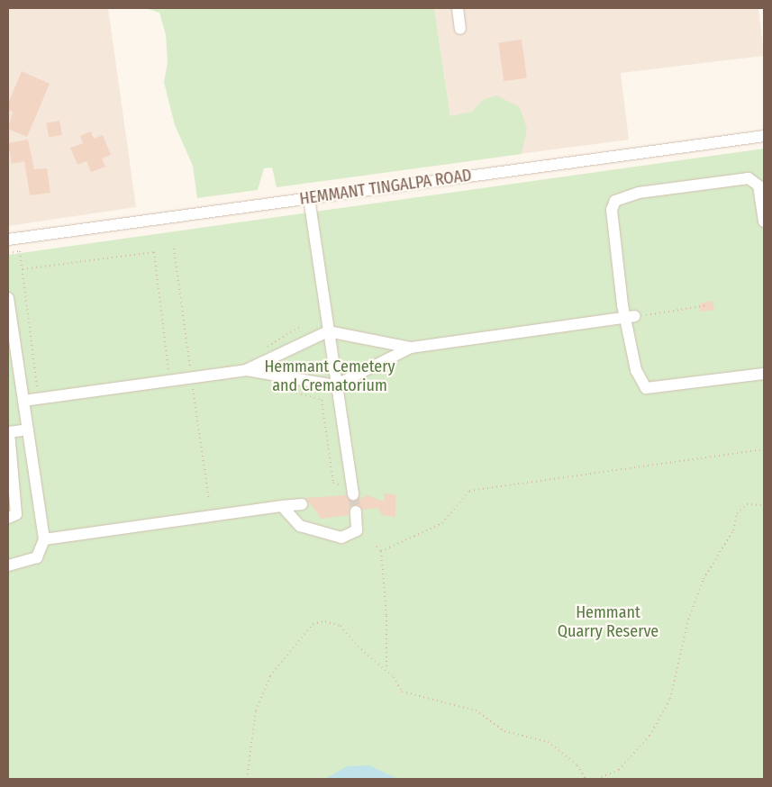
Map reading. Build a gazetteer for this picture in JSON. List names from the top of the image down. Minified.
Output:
{"streets":{"street":["HEMMANT TINGALPA ROAD"]},"parks":["Hemmant Cemetery and Crematorium","Hemmant Quarry Reserve"]}
